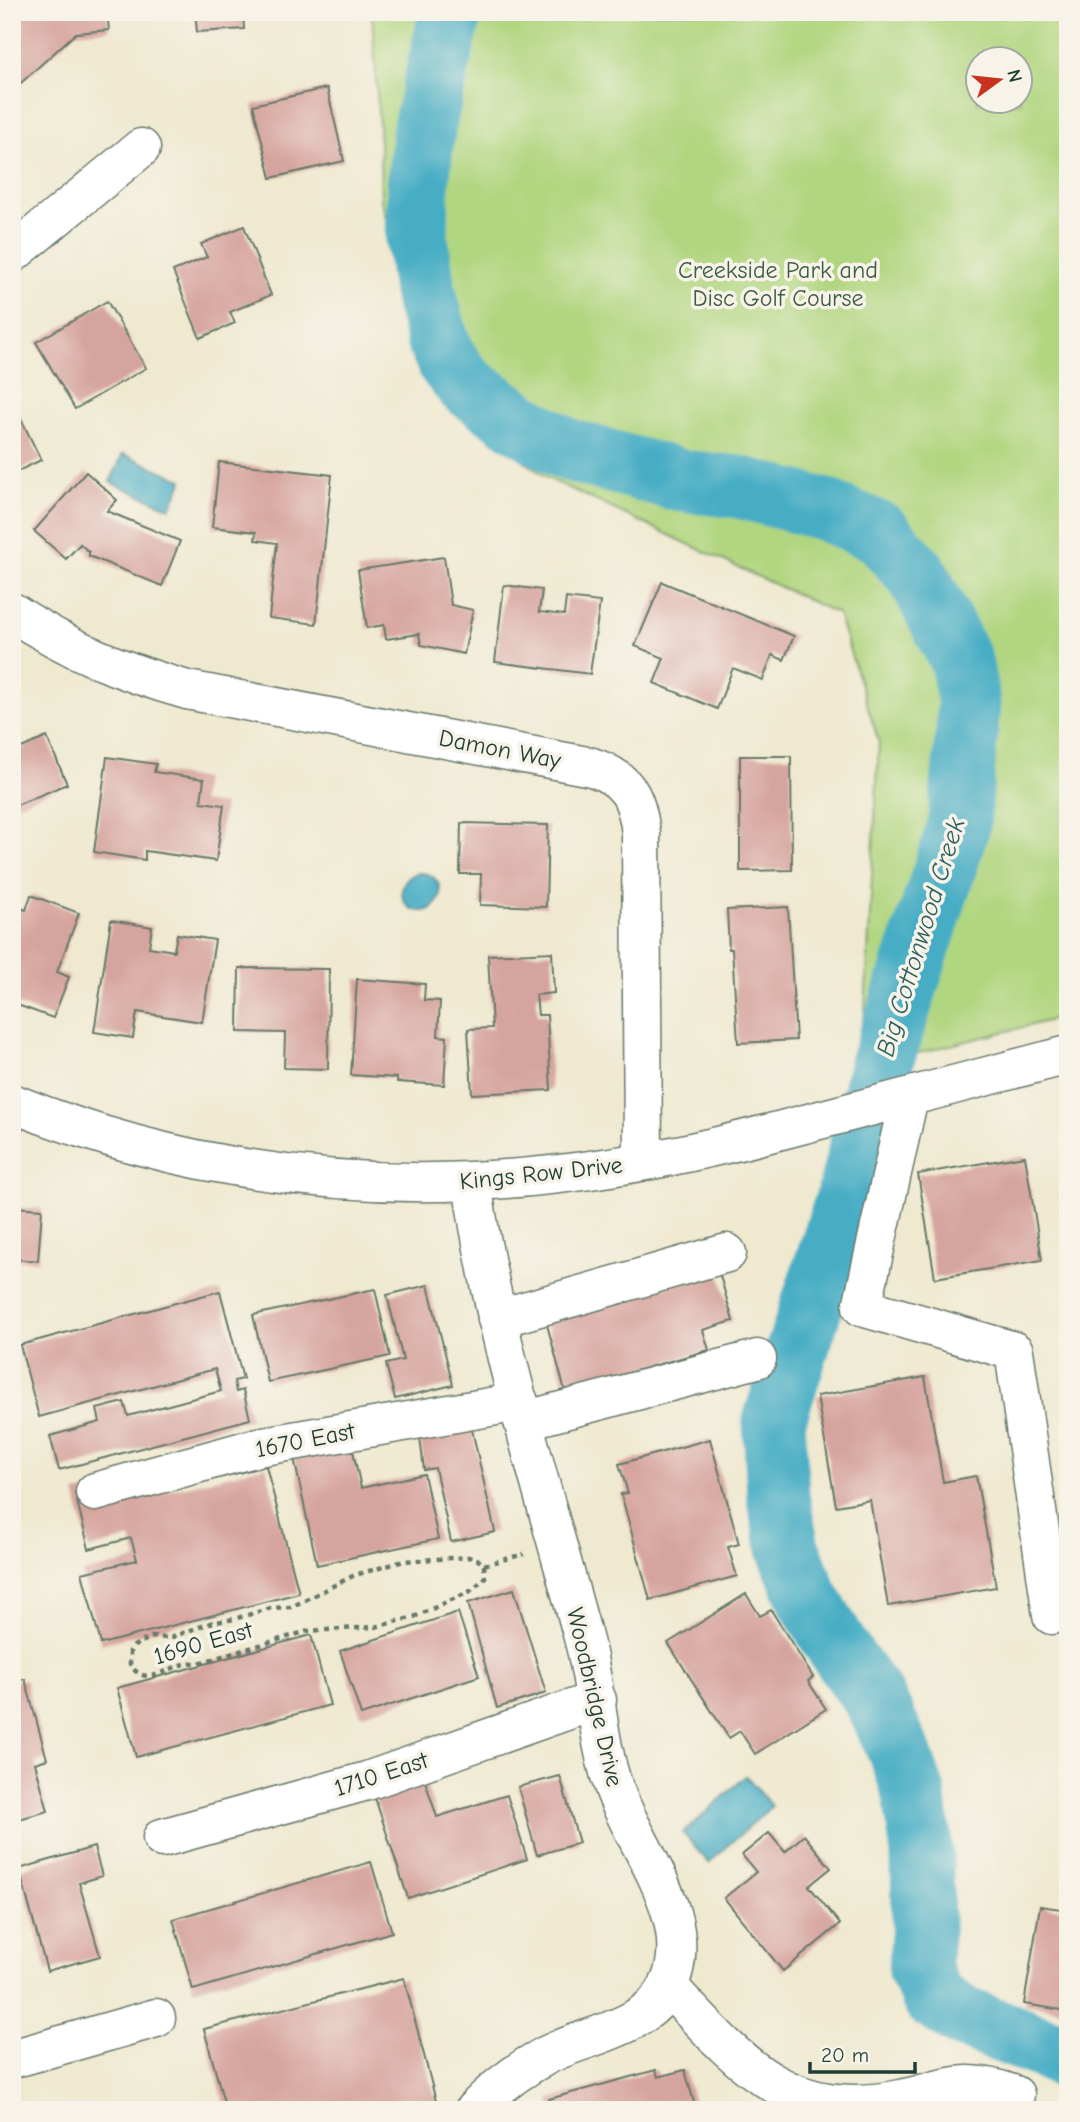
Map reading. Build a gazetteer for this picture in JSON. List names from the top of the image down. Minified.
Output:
{"streets":{"street":["Damon Way","Kings Row Drive","1670 East","Woodbridge Drive","1710 East"],"path":["1690 East"]},"crossings":[["Damon Way","Kings Row Drive"],["Kings Row Drive","Woodbridge Drive"],["1670 East","Woodbridge Drive"],["Woodbridge Drive","1710 East"]],"water":["Big Cottonwood Creek"],"parks":["Creekside Park and Disc Golf Course"],"scale_bar":"20 m","north":"right"}
